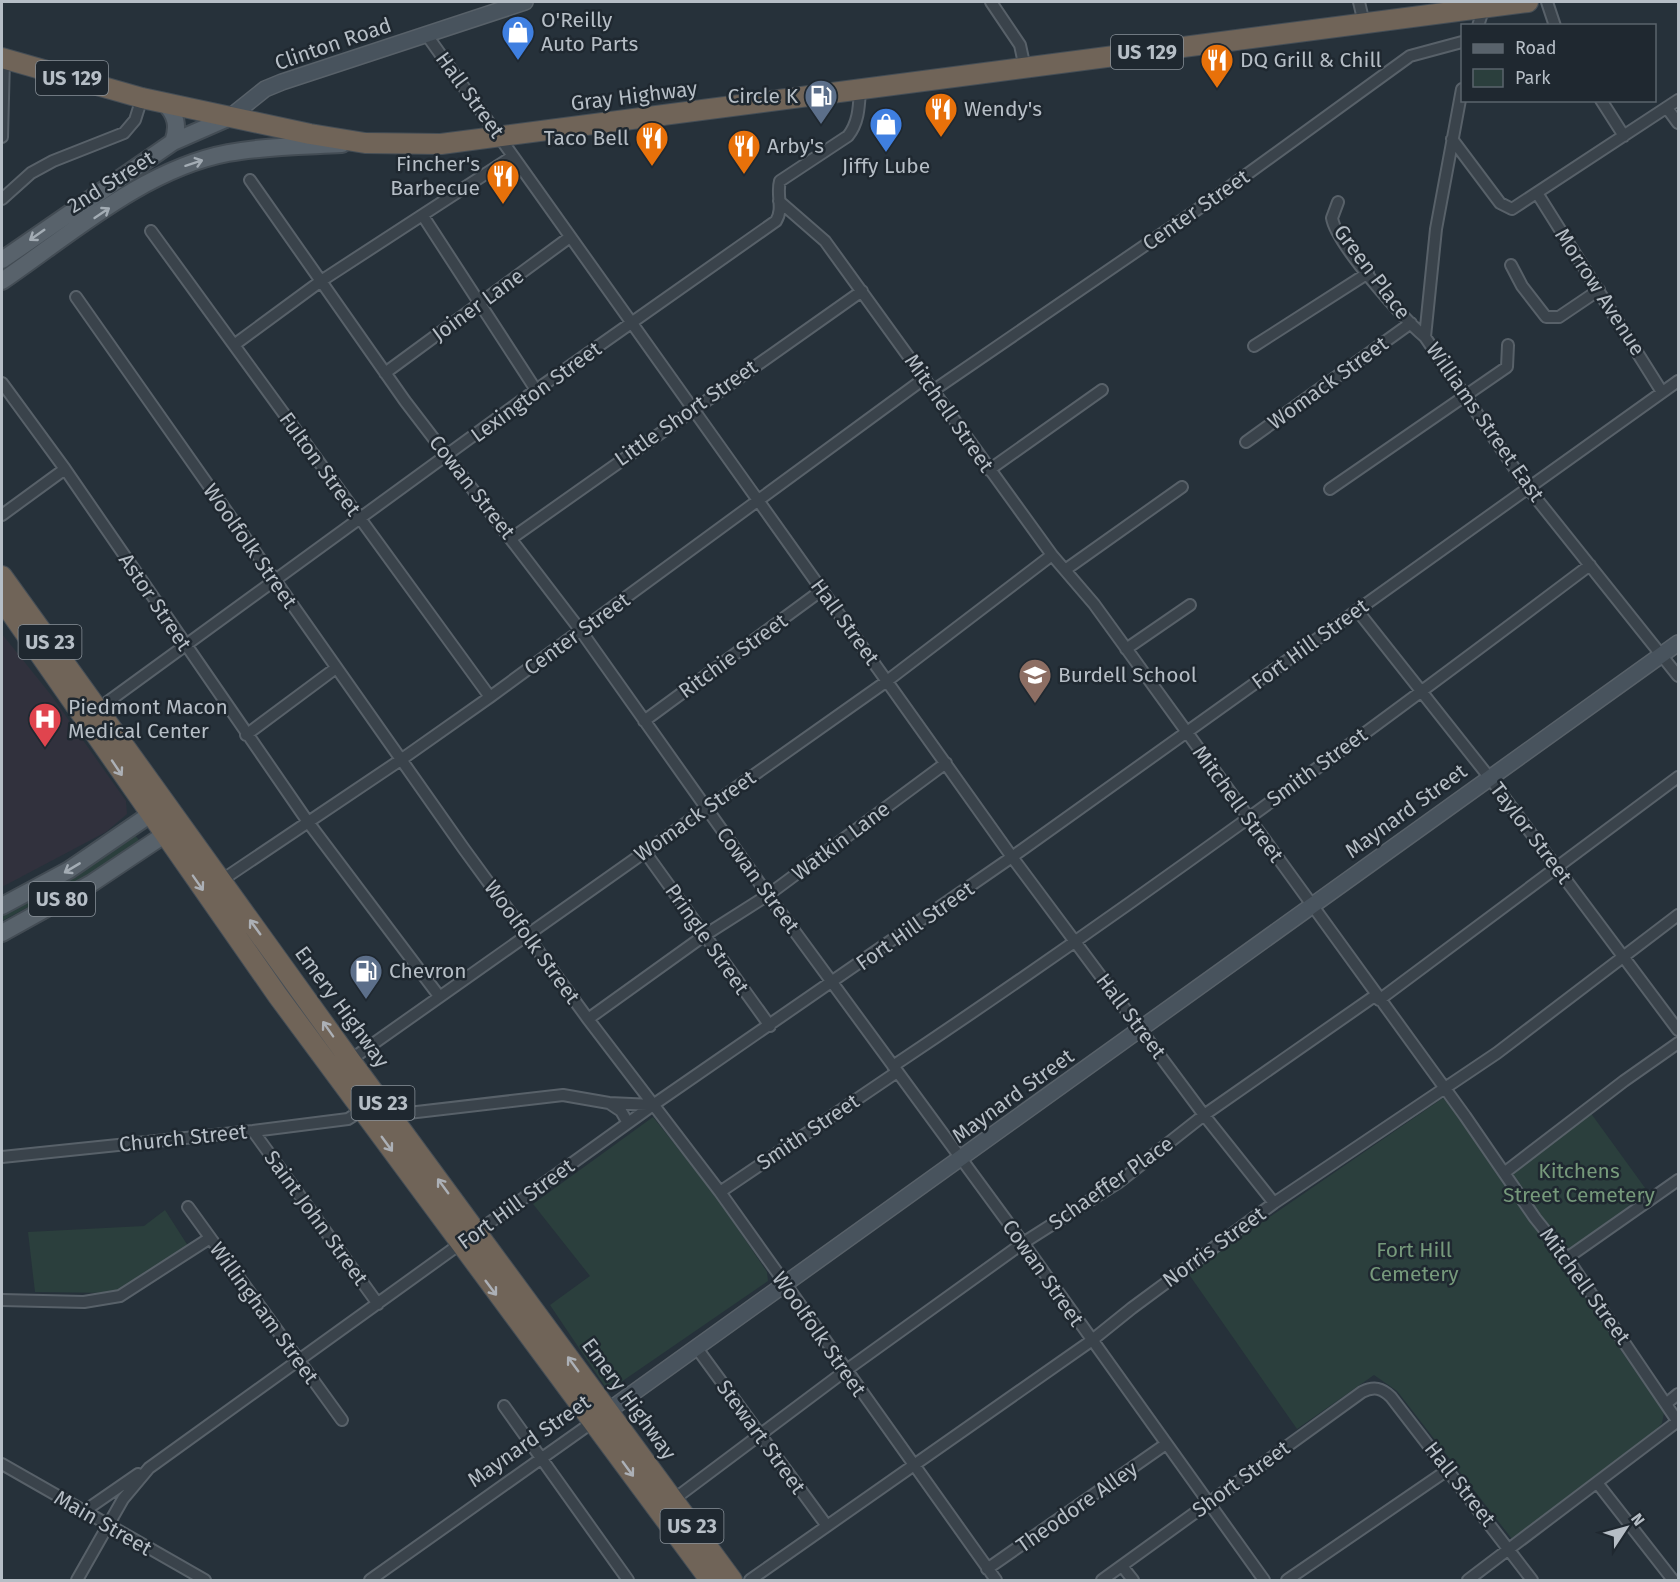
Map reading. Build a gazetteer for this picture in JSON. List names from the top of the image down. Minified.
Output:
{"streets":{"highway":["US 129","Gray Highway","US 23","Emery Highway"],"main road":["2nd Street","US 80"],"street":["Clinton Road","Hall Street","Center Street","Green Place","Morrow Avenue","Joiner Lane","Womack Street","Lexington Street","Little Short Street","Mitchell Street","Williams Street East","Fulton Street","Cowan Street","Woolfolk Street","Astor Street","Fort Hill Street","Ritchie Street","Smith Street","Maynard Street","Taylor Street","Watkin Lane","Pringle Street","Church Street","Schaeffer Place","Saint John Street","Norris Street","Willingham Street","Stewart Street","Short Street","Theodore Alley","Main Street"]},"crossings":[["Clinton Road","Hall Street"],["Clinton Road","Gray Highway"],["Clinton Road","2nd Street"],["Hall Street","Gray Highway"],["Hall Street","Center Street"],["Hall Street","Joiner Lane"],["Hall Street","Womack Street"],["Hall Street","Lexington Street"],["Hall Street","Little Short Street"],["Hall Street","Fort Hill Street"],["Hall Street","Ritchie Street"],["Hall Street","Smith Street"],["Hall Street","Maynard Street"],["Hall Street","Watkin Lane"],["Hall Street","Schaeffer Place"],["Hall Street","Norris Street"],["Hall Street","Short Street"],["Gray Highway","2nd Street"],["Gray Highway","Lexington Street"],["Center Street","Mitchell Street"],["Center Street","Fulton Street"],["Center Street","Cowan Street"],["Center Street","Woolfolk Street"],["Center Street","Astor Street"],["Center Street","Emery Highway"],["Green Place","Womack Street"],["Green Place","Williams Street East"],["Morrow Avenue","Fort Hill Street"],["Joiner Lane","Cowan Street"],["Womack Street","Mitchell Street"],["Womack Street","Cowan Street"],["Womack Street","Woolfolk Street"],["Womack Street","Astor Street"],["Womack Street","Pringle Street"],["Womack Street","Emery Highway"],["Lexington Street","Mitchell Street"],["Lexington Street","Fulton Street"],["Lexington Street","Cowan Street"],["Lexington Street","Woolfolk Street"],["Lexington Street","Astor Street"],["Lexington Street","Emery Highway"],["Little Short Street","Mitchell Street"],["Little Short Street","Cowan Street"],["Mitchell Street","Fort Hill Street"],["Mitchell Street","Smith Street"],["Mitchell Street","Maynard Street"],["Mitchell Street","Schaeffer Place"],["Mitchell Street","Norris Street"],["Williams Street East","Fort Hill Street"],["Williams Street East","Smith Street"],["Williams Street East","Maynard Street"],["Cowan Street","Fort Hill Street"],["Cowan Street","Ritchie Street"],["Cowan Street","Smith Street"],["Cowan Street","Maynard Street"],["Cowan Street","Watkin Lane"],["Cowan Street","Schaeffer Place"],["Cowan Street","Norris Street"],["Cowan Street","Short Street"],["Cowan Street","Theodore Alley"],["Woolfolk Street","Fort Hill Street"],["Woolfolk Street","Smith Street"],["Woolfolk Street","Maynard Street"],["Woolfolk Street","Watkin Lane"],["Woolfolk Street","Schaeffer Place"],["Woolfolk Street","Norris Street"],["Woolfolk Street","Theodore Alley"],["Fort Hill Street","Taylor Street"],["Fort Hill Street","Pringle Street"],["Fort Hill Street","Emery Highway"],["Fort Hill Street","Saint John Street"],["Fort Hill Street","Willingham Street"],["Fort Hill Street","Main Street"],["Smith Street","Taylor Street"],["Maynard Street","Taylor Street"],["Maynard Street","Emery Highway"],["Maynard Street","Stewart Street"],["Taylor Street","Schaeffer Place"],["Taylor Street","Norris Street"],["Watkin Lane","Pringle Street"],["US 80","Emery Highway"],["Emery Highway","Church Street"],["Emery Highway","Schaeffer Place"],["Church Street","Saint John Street"],["Schaeffer Place","Stewart Street"],["Norris Street","Stewart Street"]],"parks":["Kitchens Street Cemetery","Fort Hill Cemetery"],"places":{"shop":["O'Reilly Auto Parts","Jiffy Lube"],"restaurant":["DQ Grill & Chill","Wendy's","Taco Bell","Arby's","Fincher's Barbecue"],"fuel station":["Circle K","Chevron"],"school or university":["Burdell School"],"hospital":["Piedmont Macon Medical Center"]},"legend":["Road","Park"],"north":"top right"}
